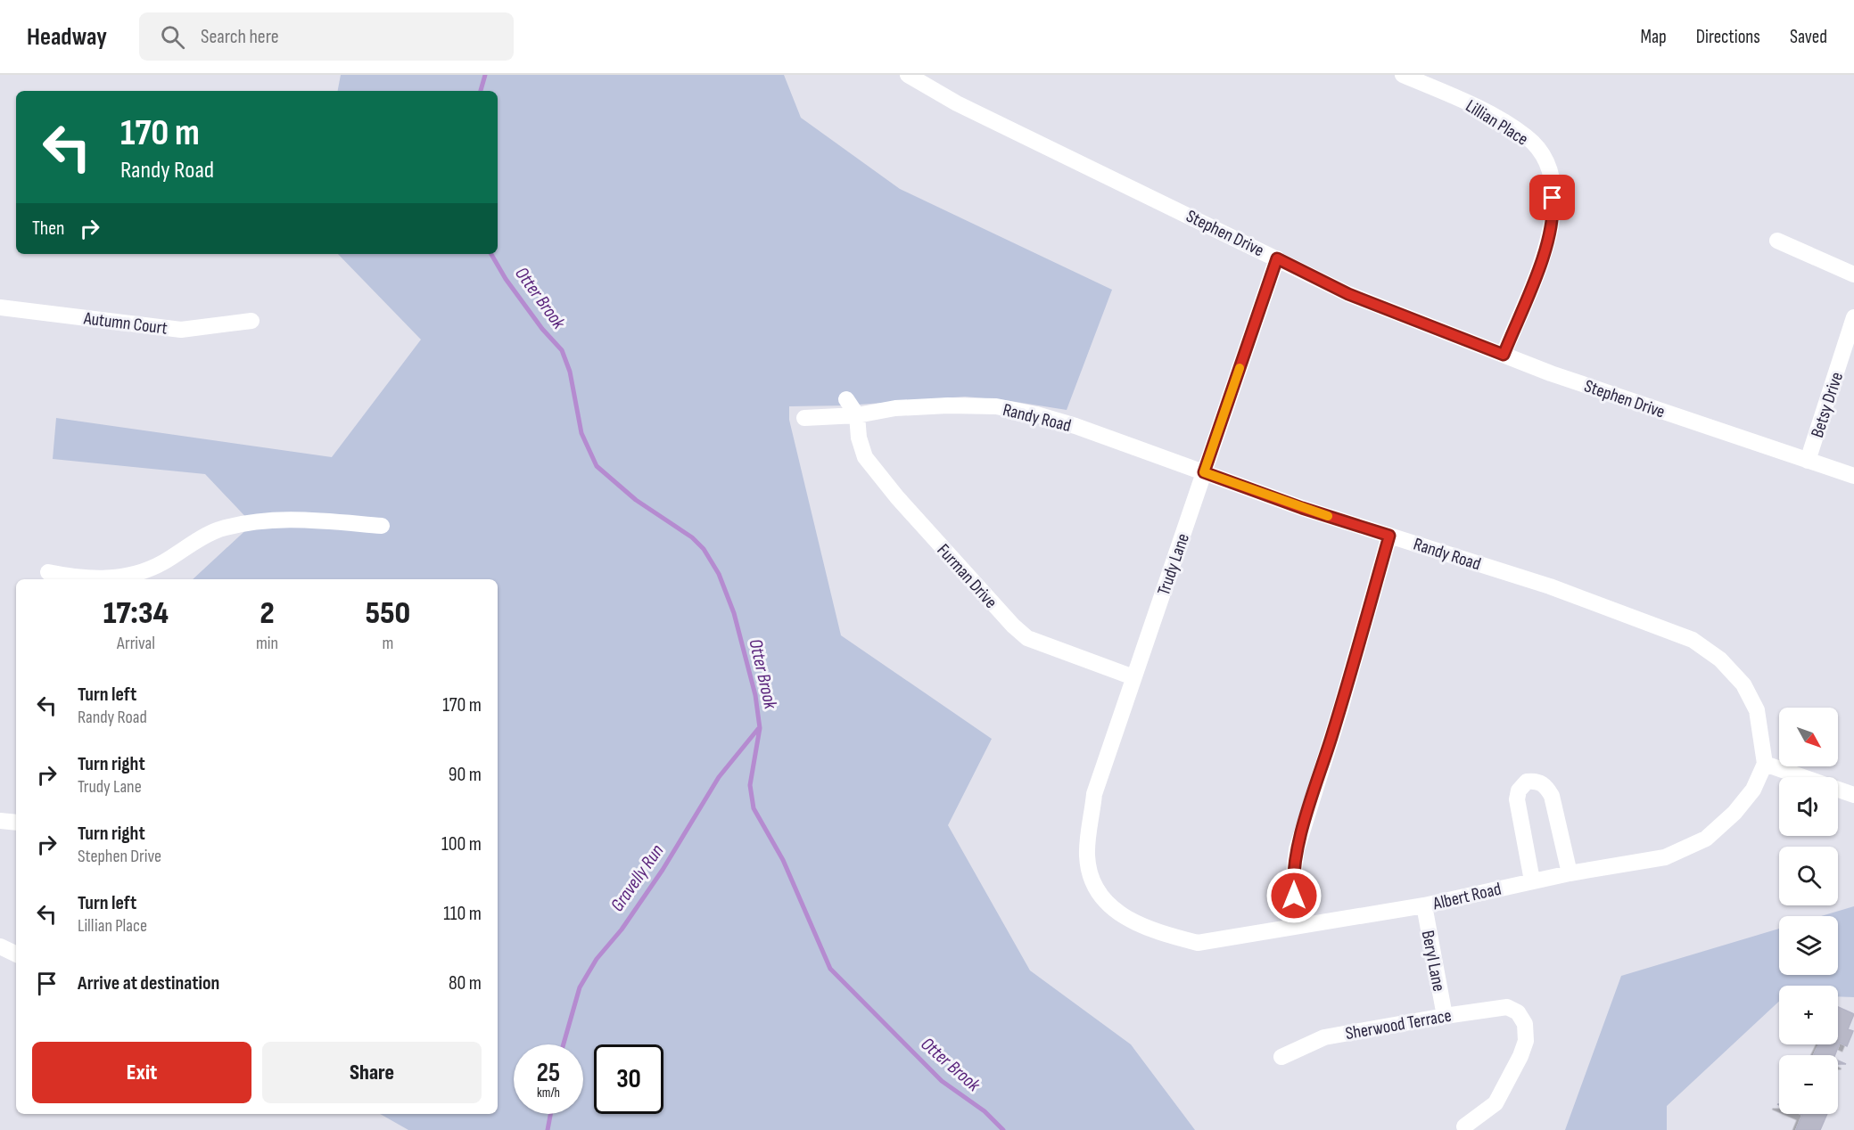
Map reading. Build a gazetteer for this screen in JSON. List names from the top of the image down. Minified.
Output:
{"streets":{"street":["Lillian Place","Stephen Drive","Autumn Court","Betsy Drive","Randy Road","Trudy Lane","Furman Drive","Albert Road","Beryl Lane","Sherwood Terrace"]},"crossings":[["Lillian Place","Stephen Drive"],["Stephen Drive","Betsy Drive"],["Stephen Drive","Trudy Lane"],["Randy Road","Trudy Lane"],["Randy Road","Furman Drive"],["Randy Road","Albert Road"],["Trudy Lane","Furman Drive"],["Trudy Lane","Albert Road"],["Albert Road","Beryl Lane"],["Beryl Lane","Sherwood Terrace"]],"water":["Otter Brook","Gravelly Run"],"north":"bottom right","page":{"header":"Headway","search":"Search here","nav":["Map","Directions","Saved"],"turn":["170 m","Randy Road"],"then":"Then","eta":["17:34","Arrival","2","min","550","m"],"list":[{"name":"Turn left","note":"Randy Road","value":"170 m"},{"name":"Turn right","note":"Trudy Lane","value":"90 m"},{"name":"Turn right","note":"Stephen Drive","value":"100 m"},{"name":"Turn left","note":"Lillian Place","value":"110 m"},{"name":"Arrive at destination","value":"80 m"}],"map_buttons":["+","−"],"buttons":["Exit","Share"],"speed":"25 km/h","limit":"30"}}
